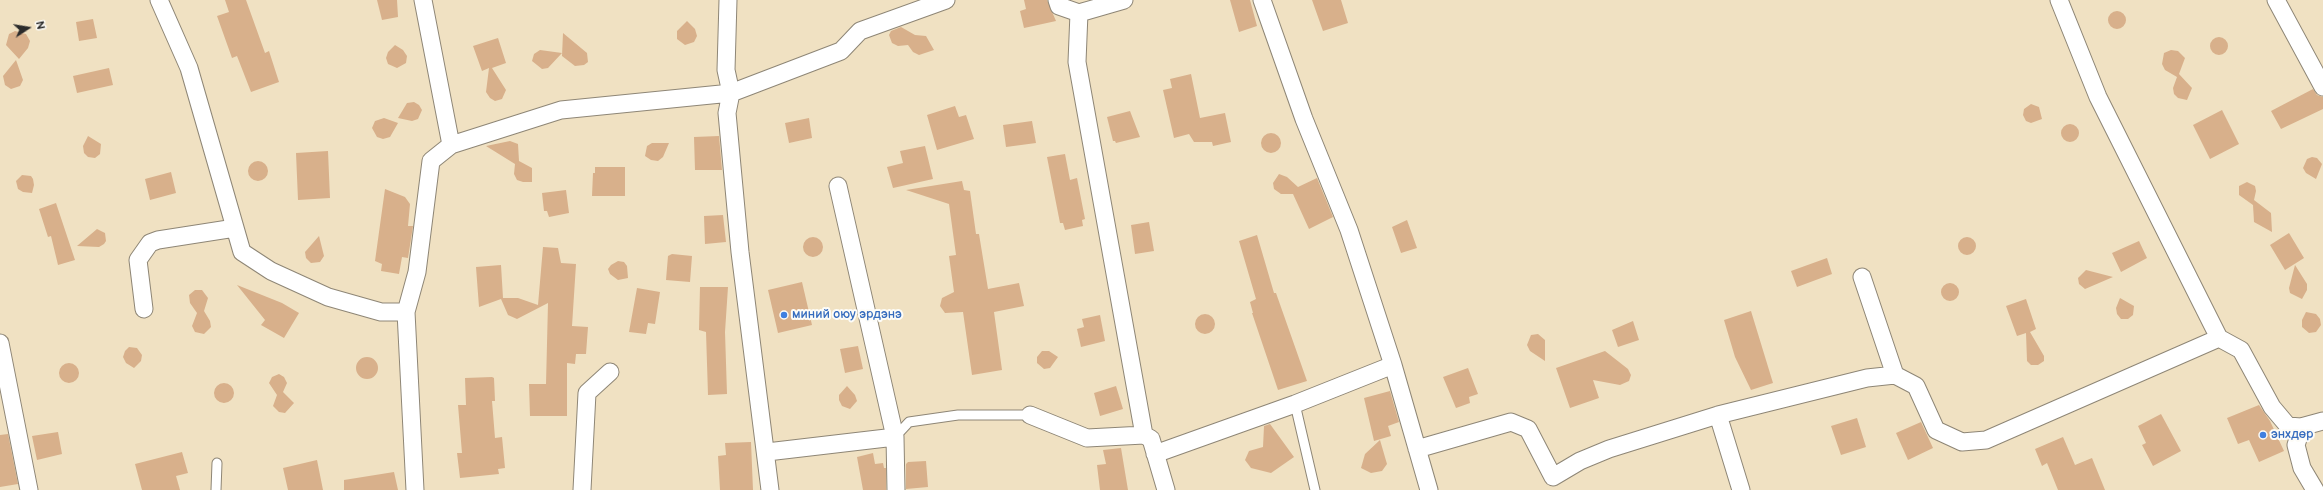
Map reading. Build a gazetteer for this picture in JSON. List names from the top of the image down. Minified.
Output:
{"places":["миний оюу эрдэнэ","энхдөр"],"north":"right"}
